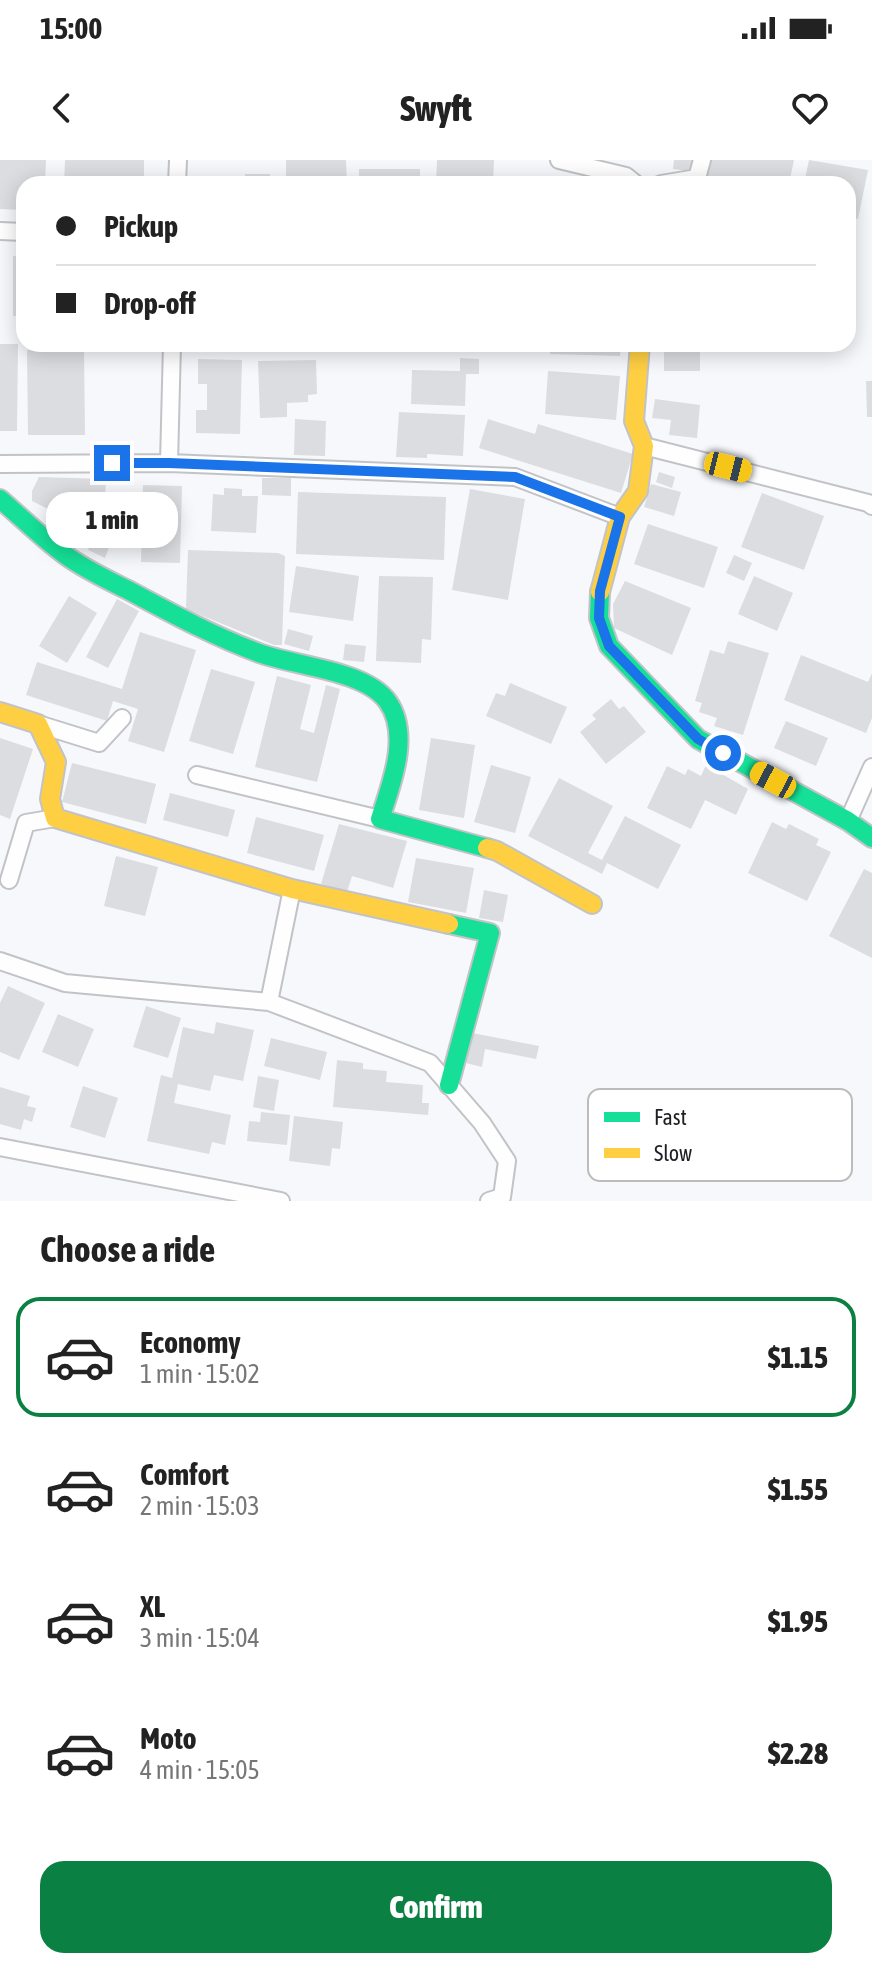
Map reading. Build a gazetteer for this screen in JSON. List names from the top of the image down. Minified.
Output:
{"legend":["Fast","Slow"],"page":{"status":"15:00","header":"Swyft","banner":["Pickup","Drop-off"],"bubble":"1 min","heading":"Choose a ride","list":[{"name":"Economy","note":"1 min · 15:02","value":"$1.15"},{"name":"Comfort","note":"2 min · 15:03","value":"$1.55"},{"name":"XL","note":"3 min · 15:04","value":"$1.95"},{"name":"Moto","note":"4 min · 15:05","value":"$2.28"}],"buttons":"Confirm"}}
